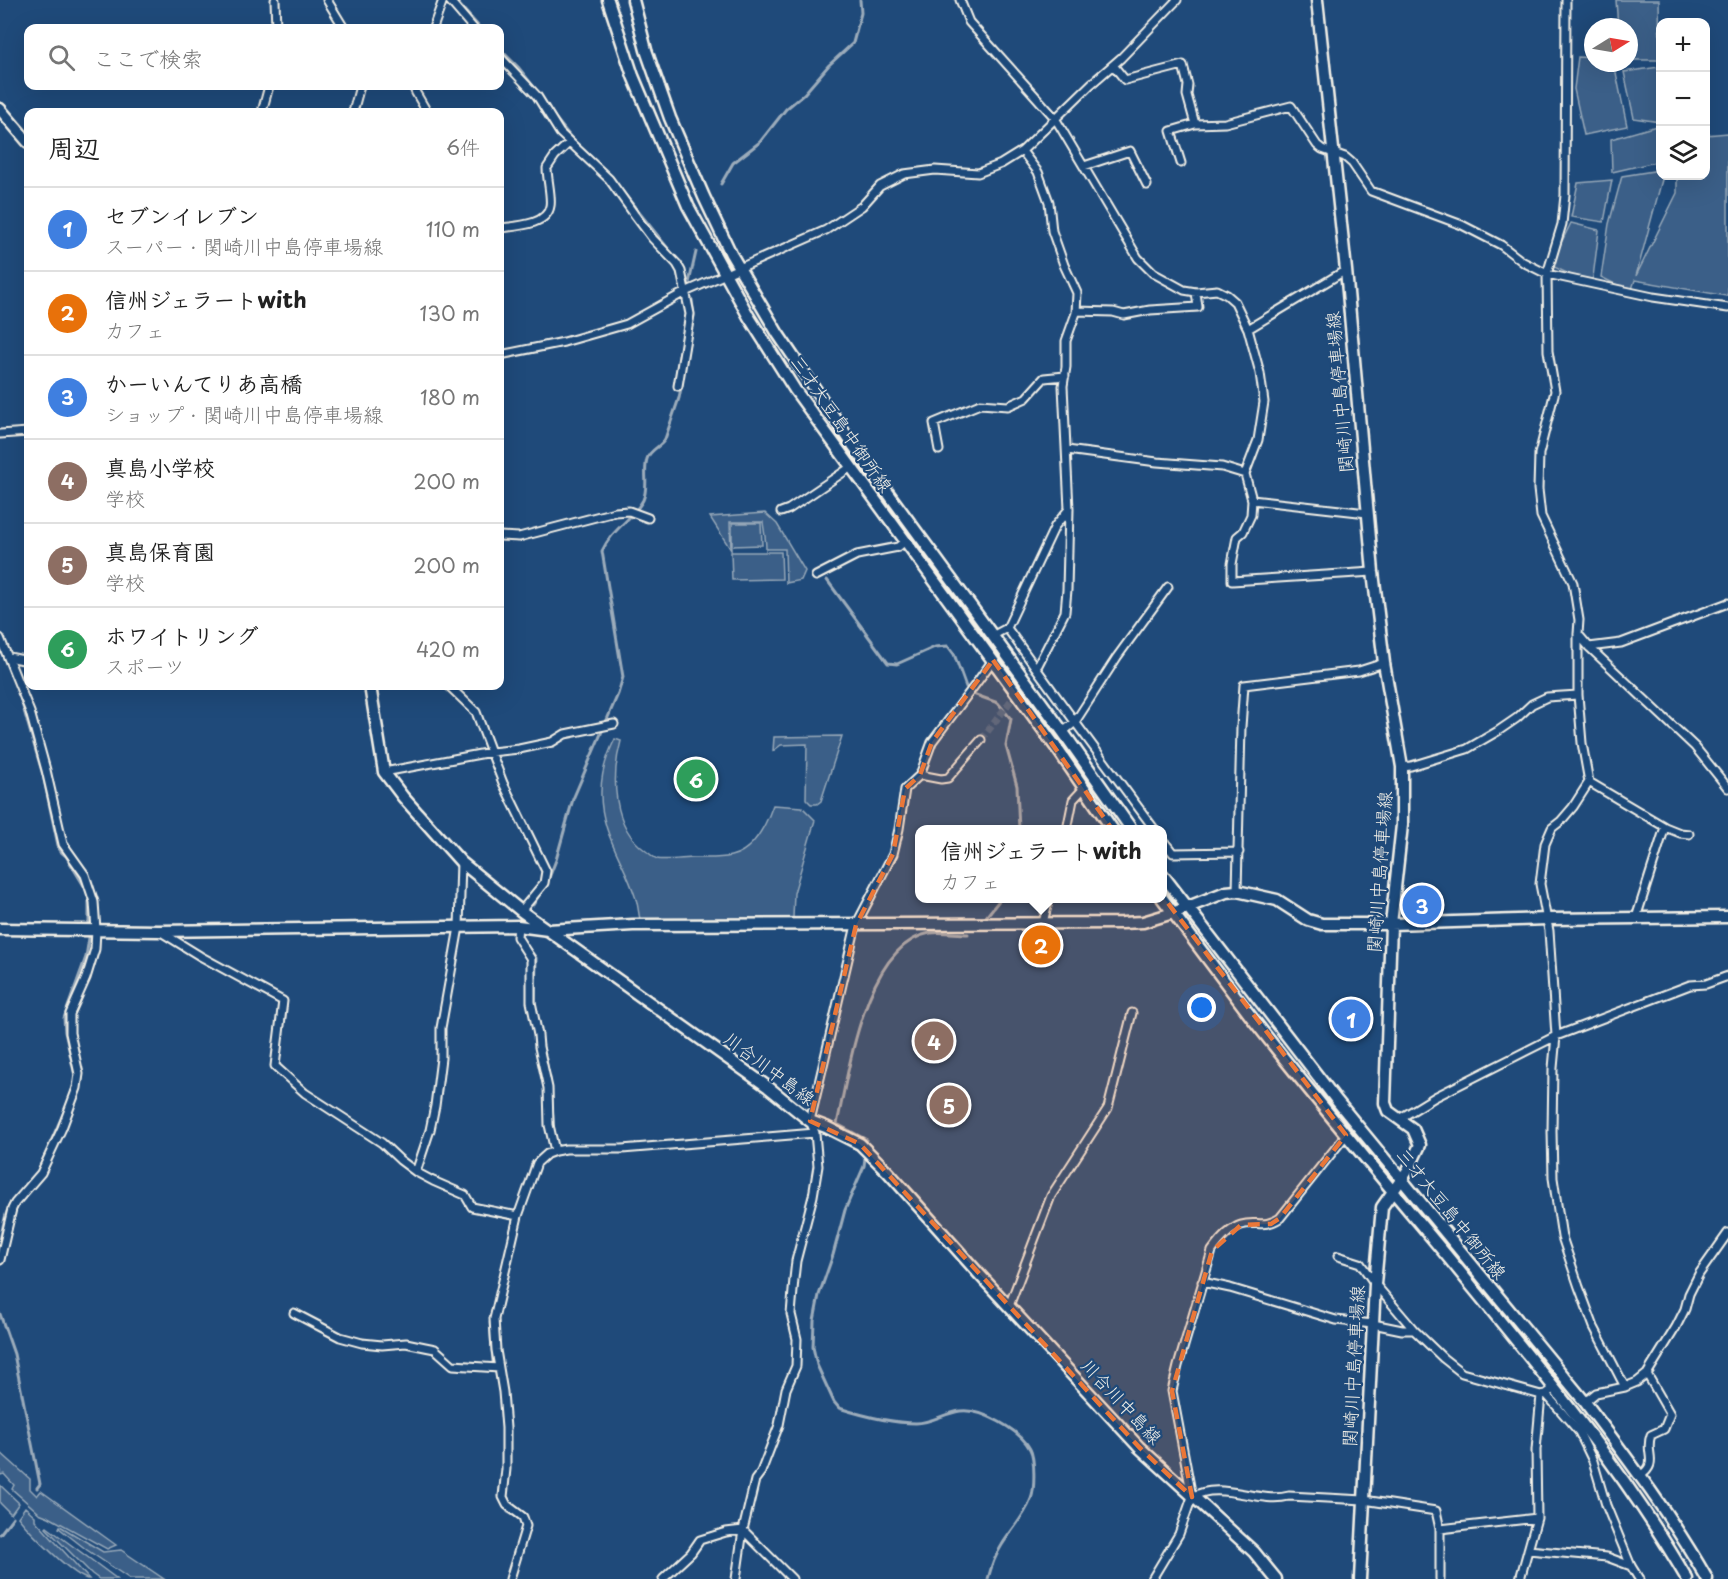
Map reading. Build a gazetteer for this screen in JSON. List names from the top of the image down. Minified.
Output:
{"streets":{"main road":["関崎川中島停車場線","三才大豆島中御所線","川合川中島線"]},"crossings":[["関崎川中島停車場線","三才大豆島中御所線"]],"north":"right","page":{"map_buttons":["+","−"],"search":"ここで検索","heading":["周辺","6件"],"list":[{"mark":"1","name":"セブンイレブン","note":"スーパー · 関崎川中島停車場線","value":"110 m"},{"mark":"2","name":"信州ジェラートwith","note":"カフェ","value":"130 m"},{"mark":"3","name":"かーいんてりあ高橋","note":"ショップ · 関崎川中島停車場線","value":"180 m"},{"mark":"4","name":"真島小学校","note":"学校","value":"200 m"},{"mark":"5","name":"真島保育園","note":"学校","value":"200 m"},{"mark":"6","name":"ホワイトリング","note":"スポーツ","value":"420 m"}],"pins":["6","3","2","1","4","5"],"popup":["信州ジェラートwith","カフェ"]}}
